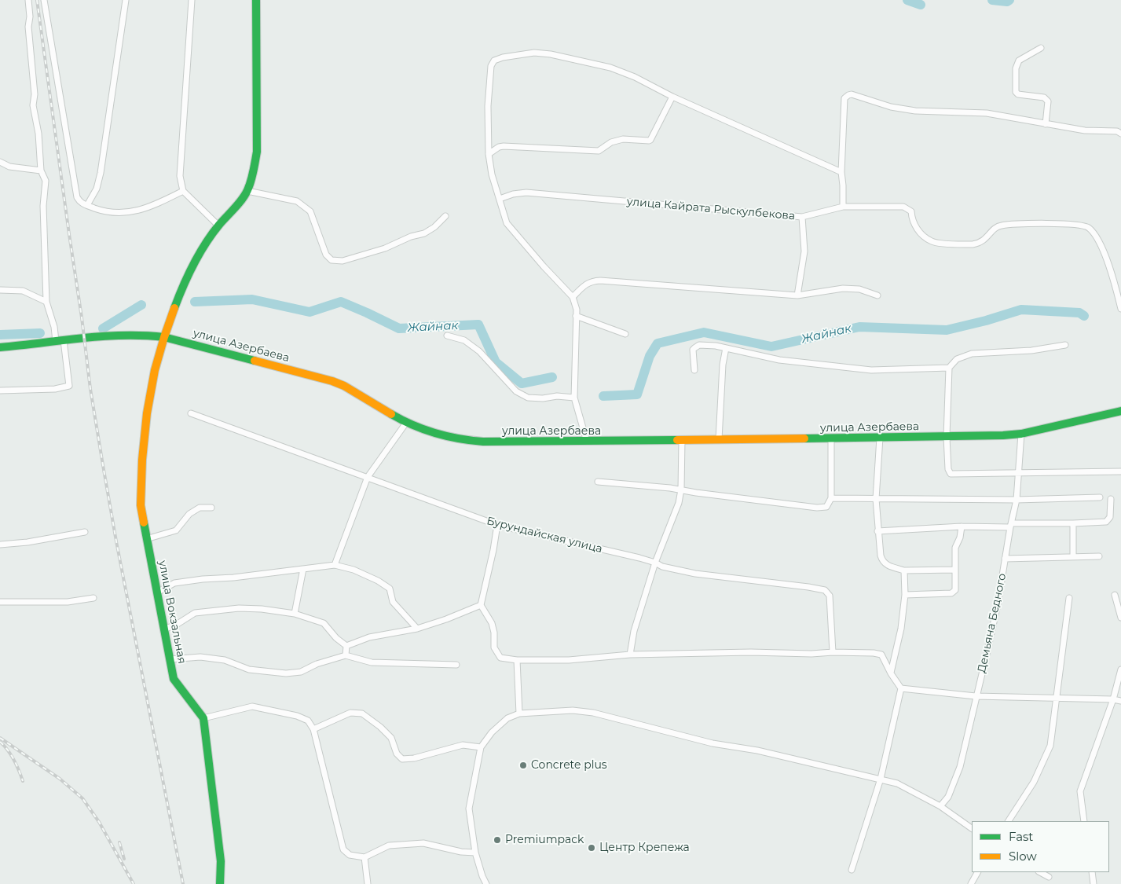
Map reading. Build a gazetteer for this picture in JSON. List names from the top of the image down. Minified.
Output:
{"streets":{"main road":["улица Азербаева","улица Вокзальная"],"street":["улица Кайрата Рыскулбекова","Бурундайская улица","Демьяна Бедного"]},"crossings":[["улица Азербаева","улица Вокзальная"],["улица Азербаева","Демьяна Бедного"]],"water":["Жайнак"],"places":["Concrete plus","Premiumpack","Центр Крепежа"],"legend":["Fast","Slow"]}
